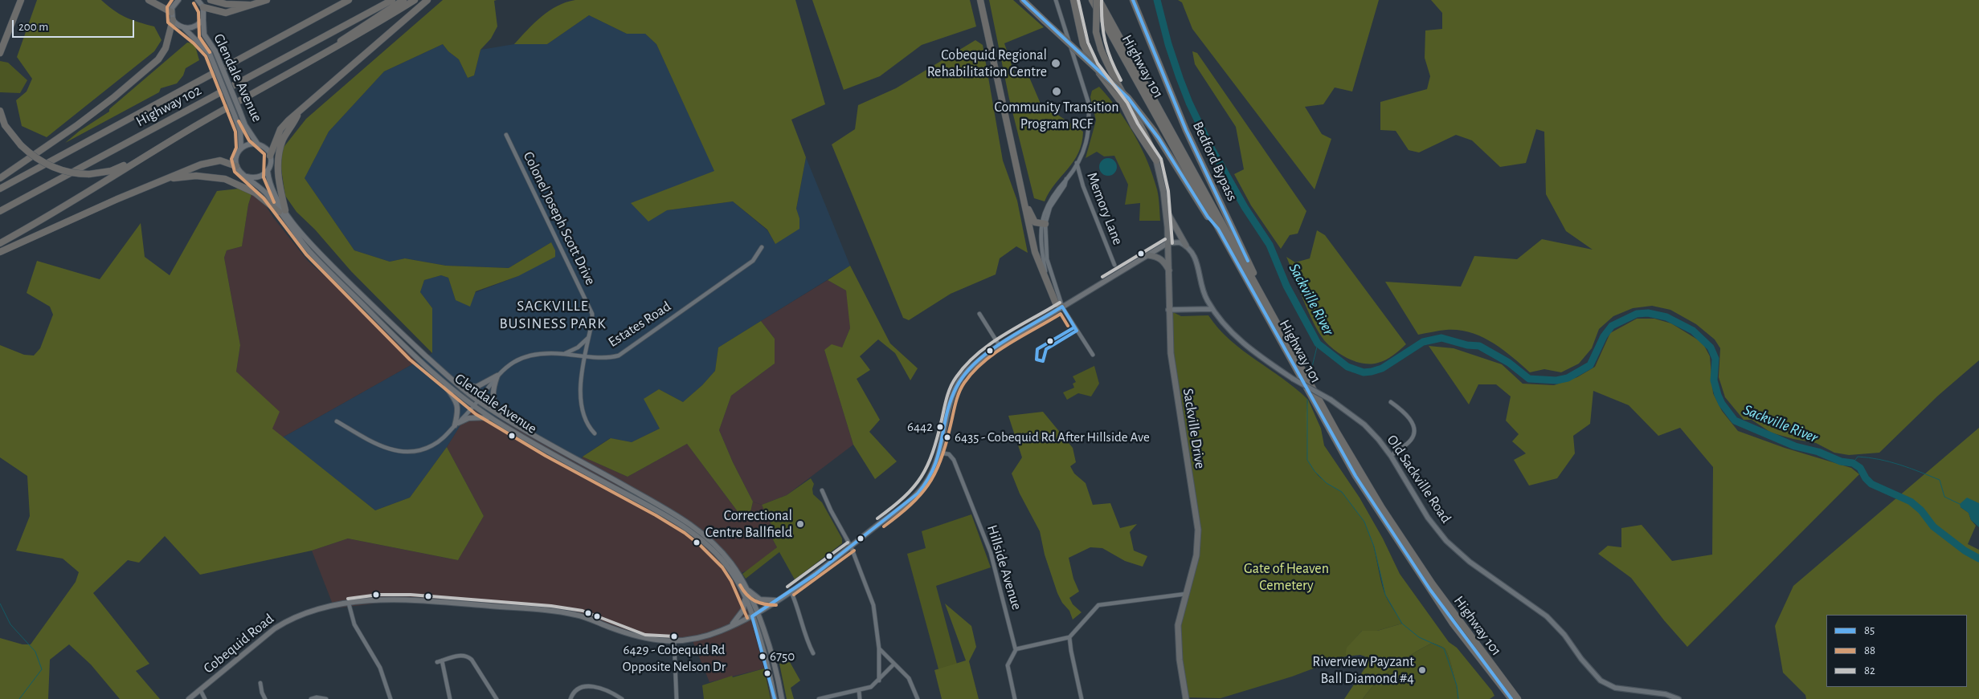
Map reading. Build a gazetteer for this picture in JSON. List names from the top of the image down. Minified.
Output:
{"streets":{"highway":["Highway 101","Highway 102","Bedford Bypass"],"main road":["Glendale Avenue","Sackville Drive","Cobequid Road"],"street":["Memory Lane","Colonel Joseph Scott Drive","Estates Road","Old Sackville Road","Hillside Avenue"]},"crossings":[["Highway 101","Bedford Bypass"],["Glendale Avenue","Estates Road"],["Glendale Avenue","Cobequid Road"],["Colonel Joseph Scott Drive","Estates Road"],["Sackville Drive","Cobequid Road"],["Hillside Avenue","Cobequid Road"]],"districts":["SACKVILLE BUSINESS PARK"],"water":["Sackville River"],"parks":["Gate of Heaven Cemetery"],"places":["Cobequid Regional Rehabilitation Centre","Community Transition Program RCF","6442","6435 - Cobequid Rd After Hillside Ave","Correctional Centre Ballfield","6429 - Cobequid Rd Opposite Nelson Dr","6750","Riverview Payzant Ball Diamond #4"],"lines":["transit line 85","transit line 88","transit line 82"],"legend":["85","88","82"],"scale_bar":"200 m"}
